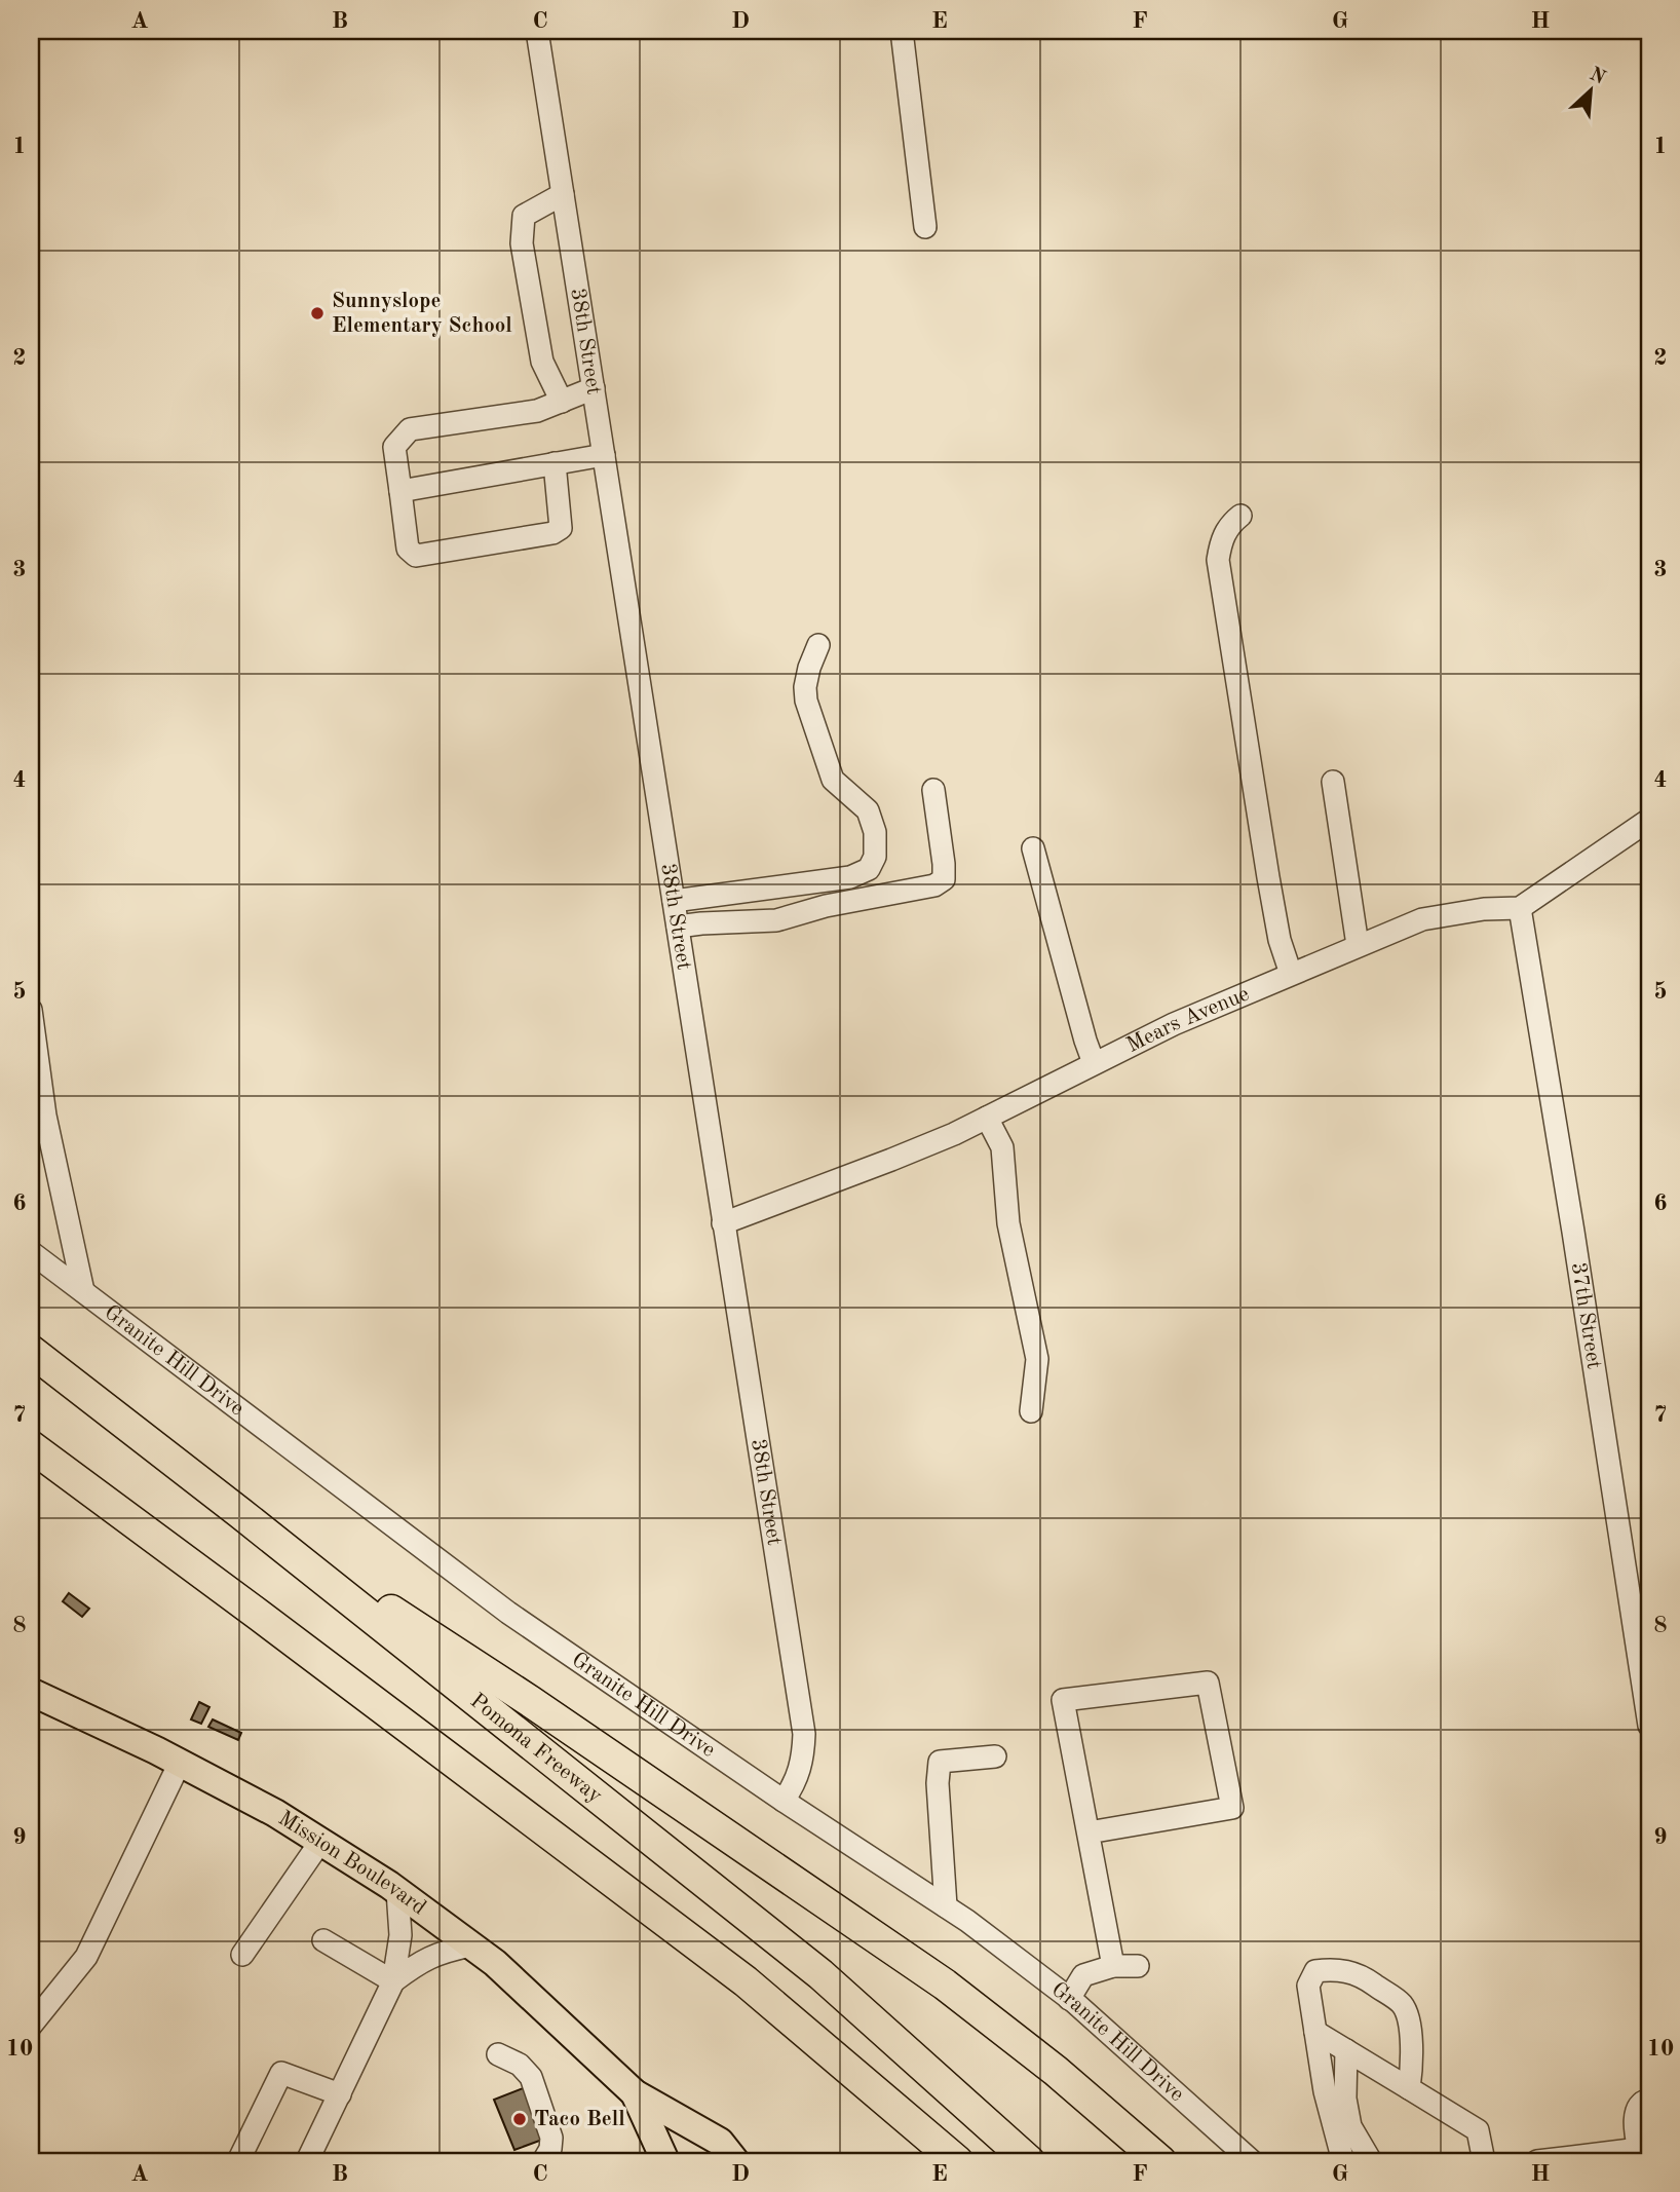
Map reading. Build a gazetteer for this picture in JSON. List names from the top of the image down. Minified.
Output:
{"streets":{"highway":["Pomona Freeway"],"main road":["Mission Boulevard"],"street":["38th Street","Mears Avenue","37th Street","Granite Hill Drive"]},"crossings":[["38th Street","Mears Avenue"],["38th Street","Granite Hill Drive"],["Mears Avenue","37th Street"]],"places":["Sunnyslope Elementary School","Taco Bell"],"north":"top right","grid":{"columns":["A","B","C","D","E","F","G","H"],"rows":["1","2","3","4","5","6","7","8","9","10"]}}
